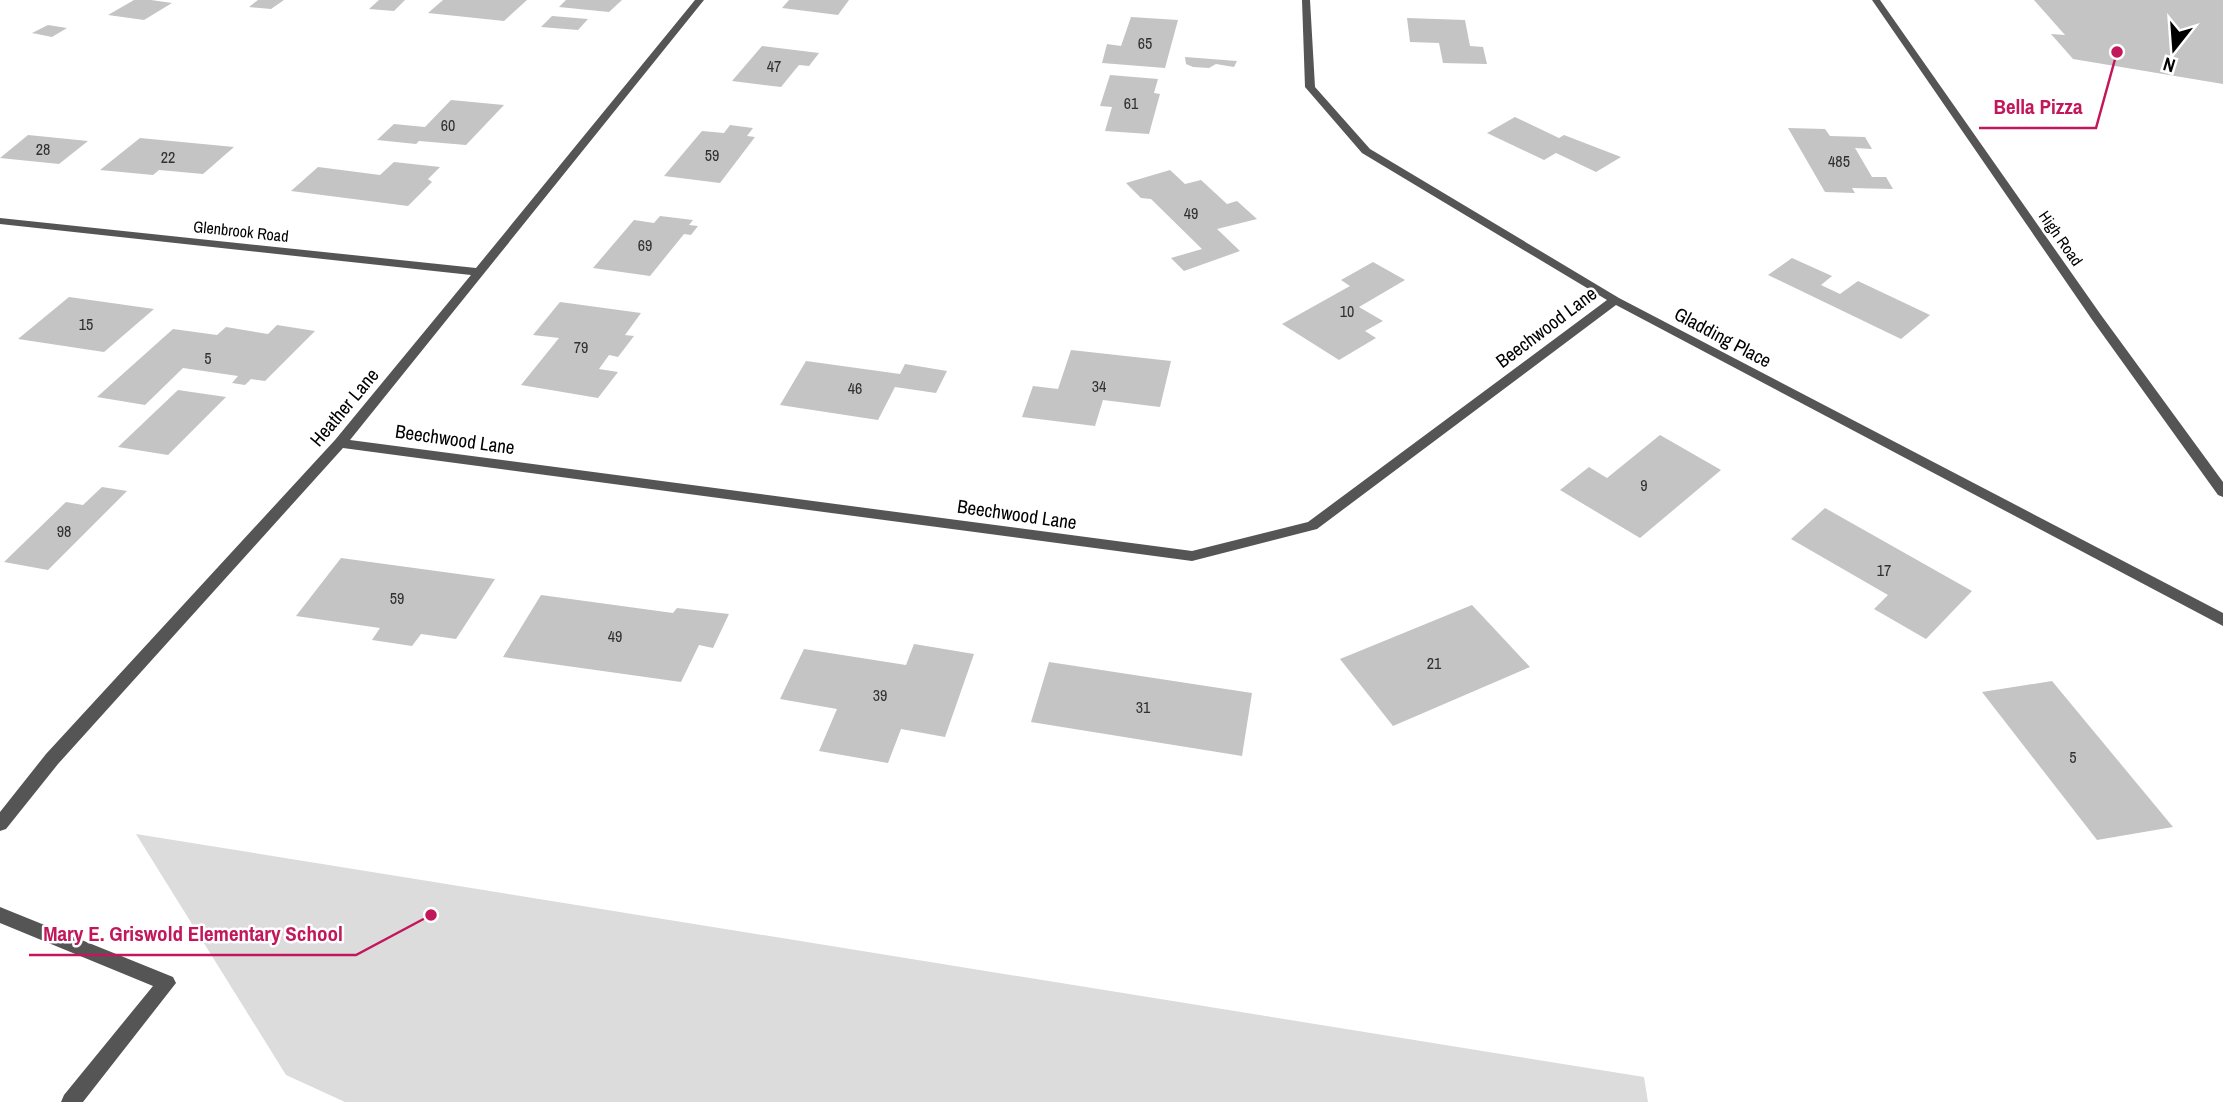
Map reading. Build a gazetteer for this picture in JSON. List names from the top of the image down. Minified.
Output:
{"streets":{"street":["Glenbrook Road","High Road","Beechwood Lane","Gladding Place","Heather Lane"]},"crossings":[["Glenbrook Road","Heather Lane"],["Beechwood Lane","Gladding Place"],["Beechwood Lane","Heather Lane"]],"places":["Bella Pizza","Mary E. Griswold Elementary School"],"house_numbers":["65","47","61","60","28","59","22","485","49","69","10","15","79","5","34","46","9","98","17","59","49","21","39","31","5"],"north":"bottom"}
